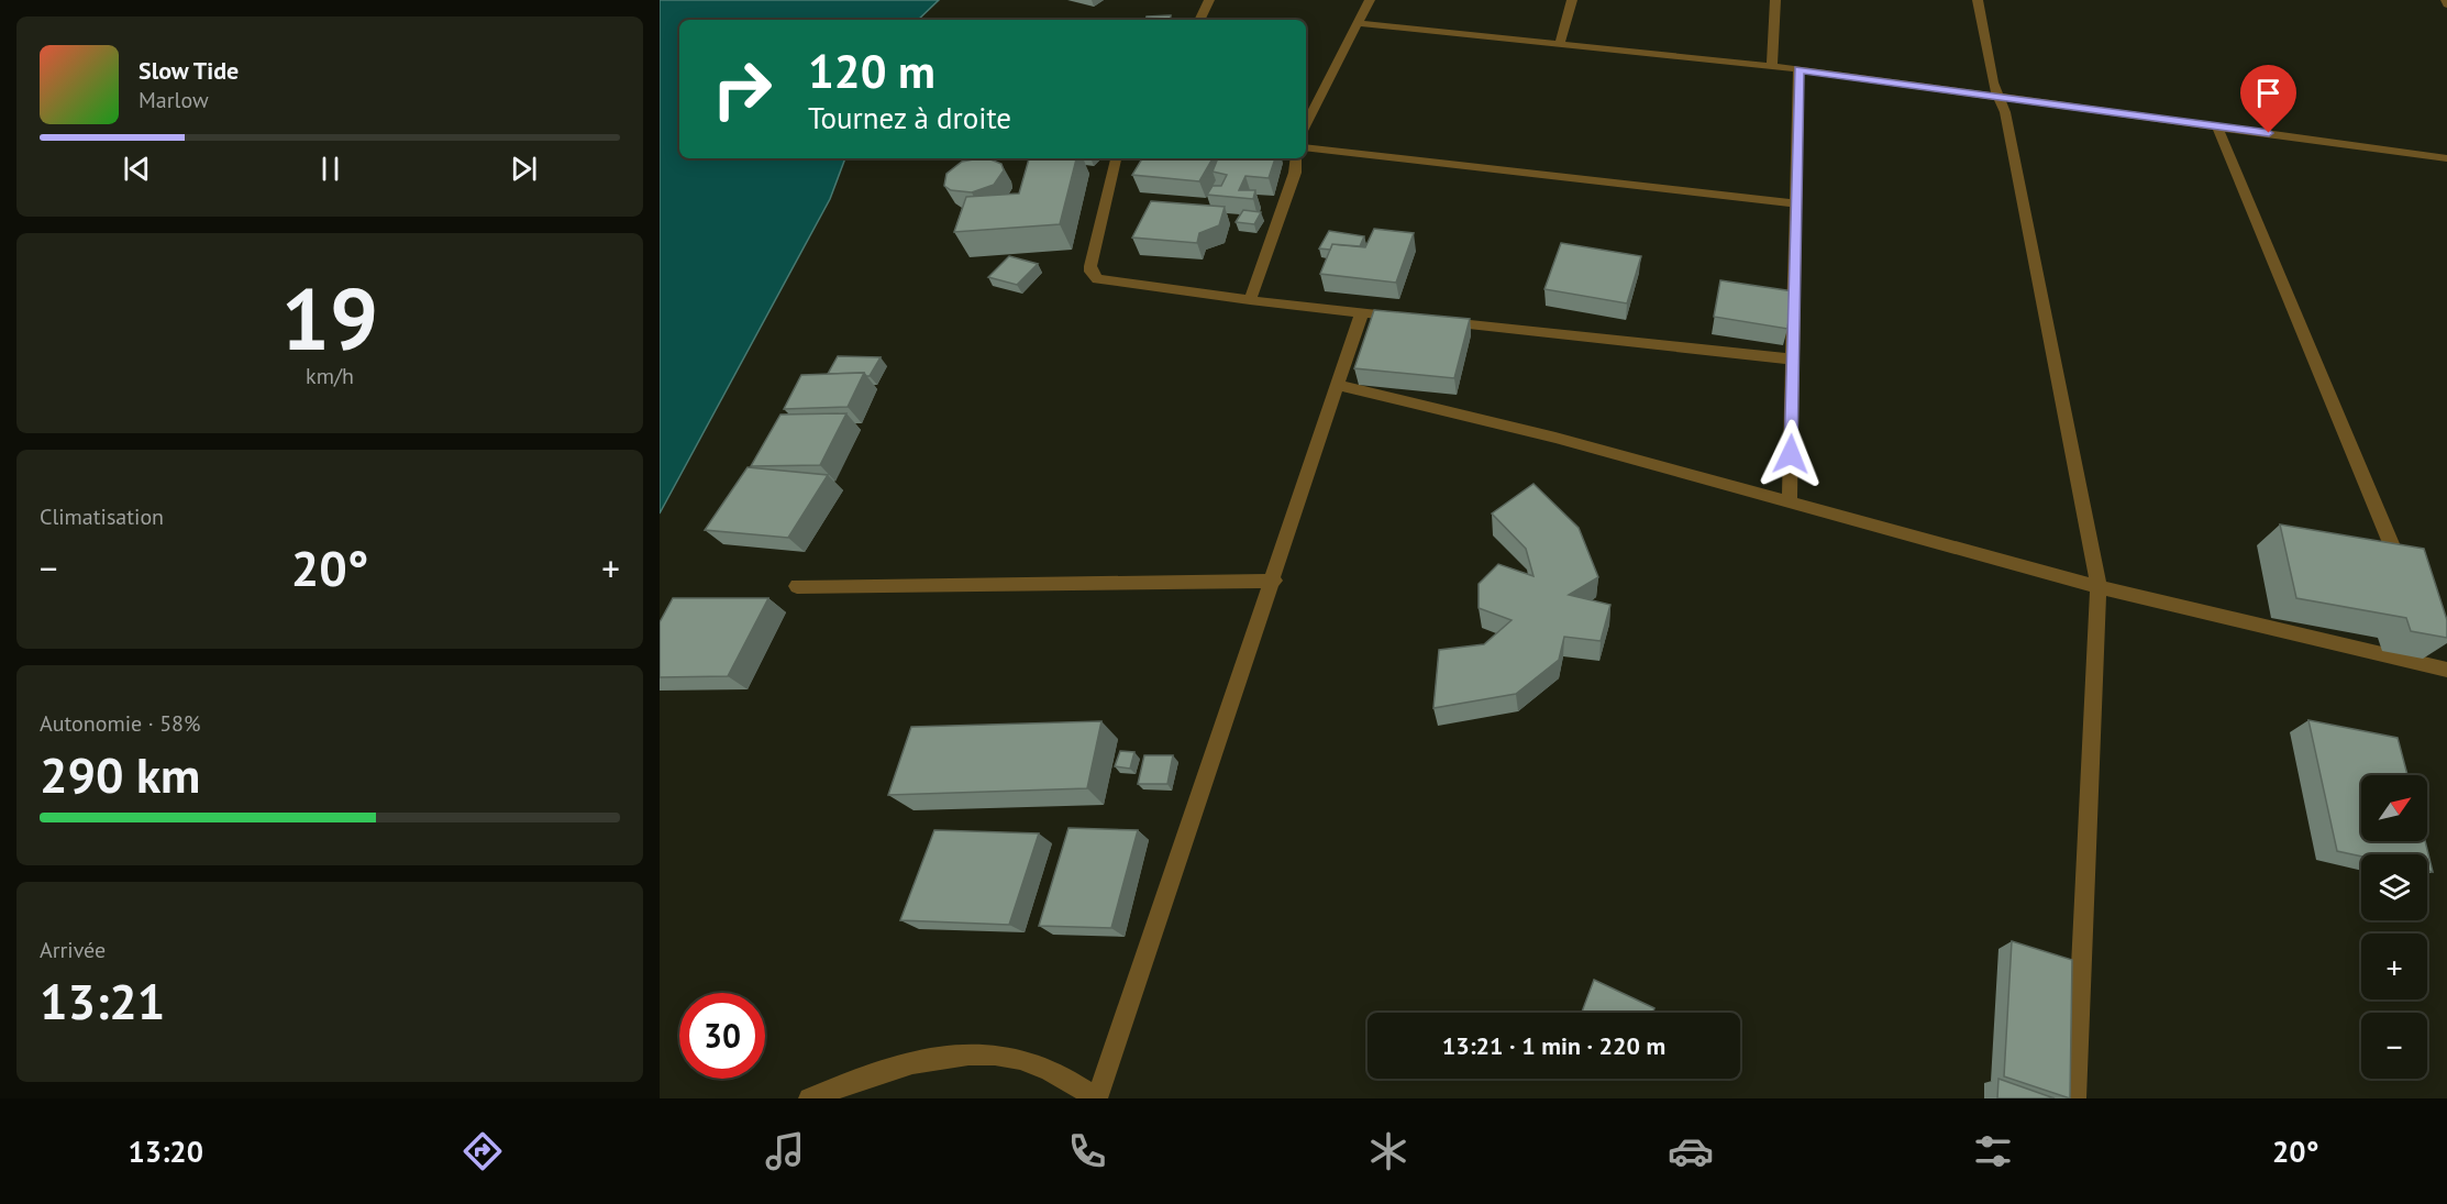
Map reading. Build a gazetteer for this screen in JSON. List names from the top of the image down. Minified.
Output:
{"north":"top right","page":{"turn":["120 m","Tournez à droite"],"song":["Slow Tide","Marlow"],"tile":[["19","km/h"],"Climatisation",["Autonomie · 58%","290 km"],["Arrivée","13:21"]],"heat":["−","20°","+"],"map_buttons":["+","−"],"limit":"30","trip":"13:21 · 1 min · 220 m","tabs":["13:20","20°"]}}
